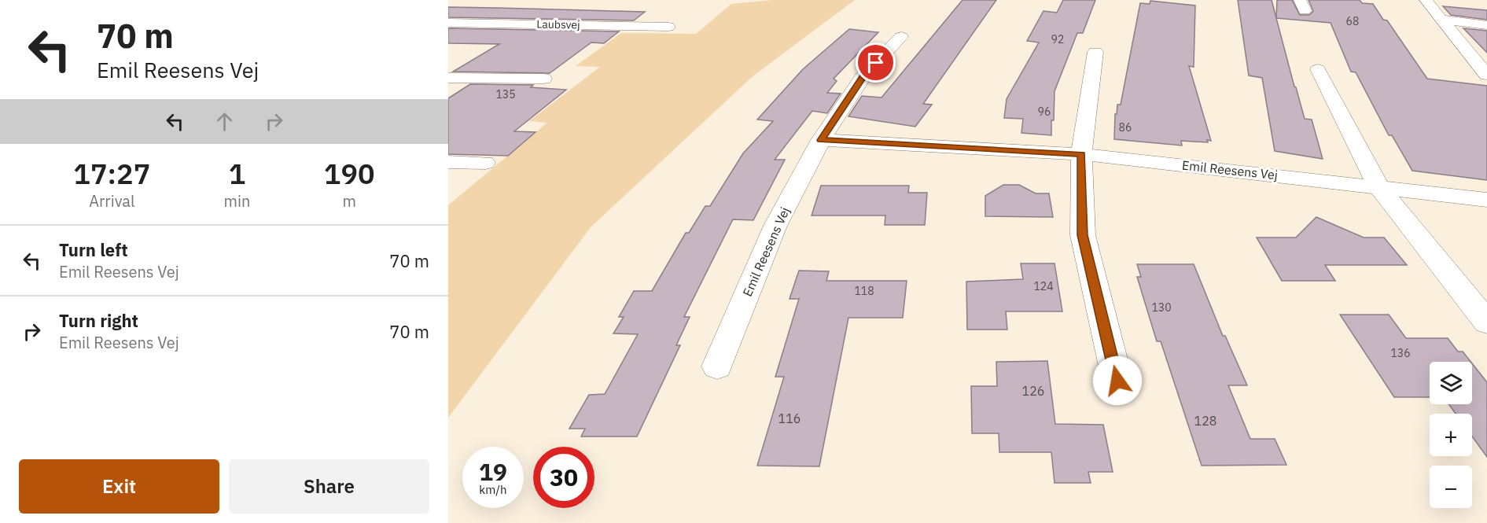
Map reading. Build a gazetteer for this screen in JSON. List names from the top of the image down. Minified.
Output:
{"streets":{"street":["Laubsvej","Emil Reesens Vej"]},"house_numbers":["68","92","135","96","86","124","118","130","136","126","116","128"],"page":{"turn":["70 m","Emil Reesens Vej"],"eta":["17:27","Arrival","1","min","190","m"],"list":[{"name":"Turn left","note":"Emil Reesens Vej","value":"70 m"},{"name":"Turn right","note":"Emil Reesens Vej","value":"70 m"}],"map_buttons":["+","−"],"speed":"19 km/h","limit":"30","buttons":["Exit","Share"]}}
